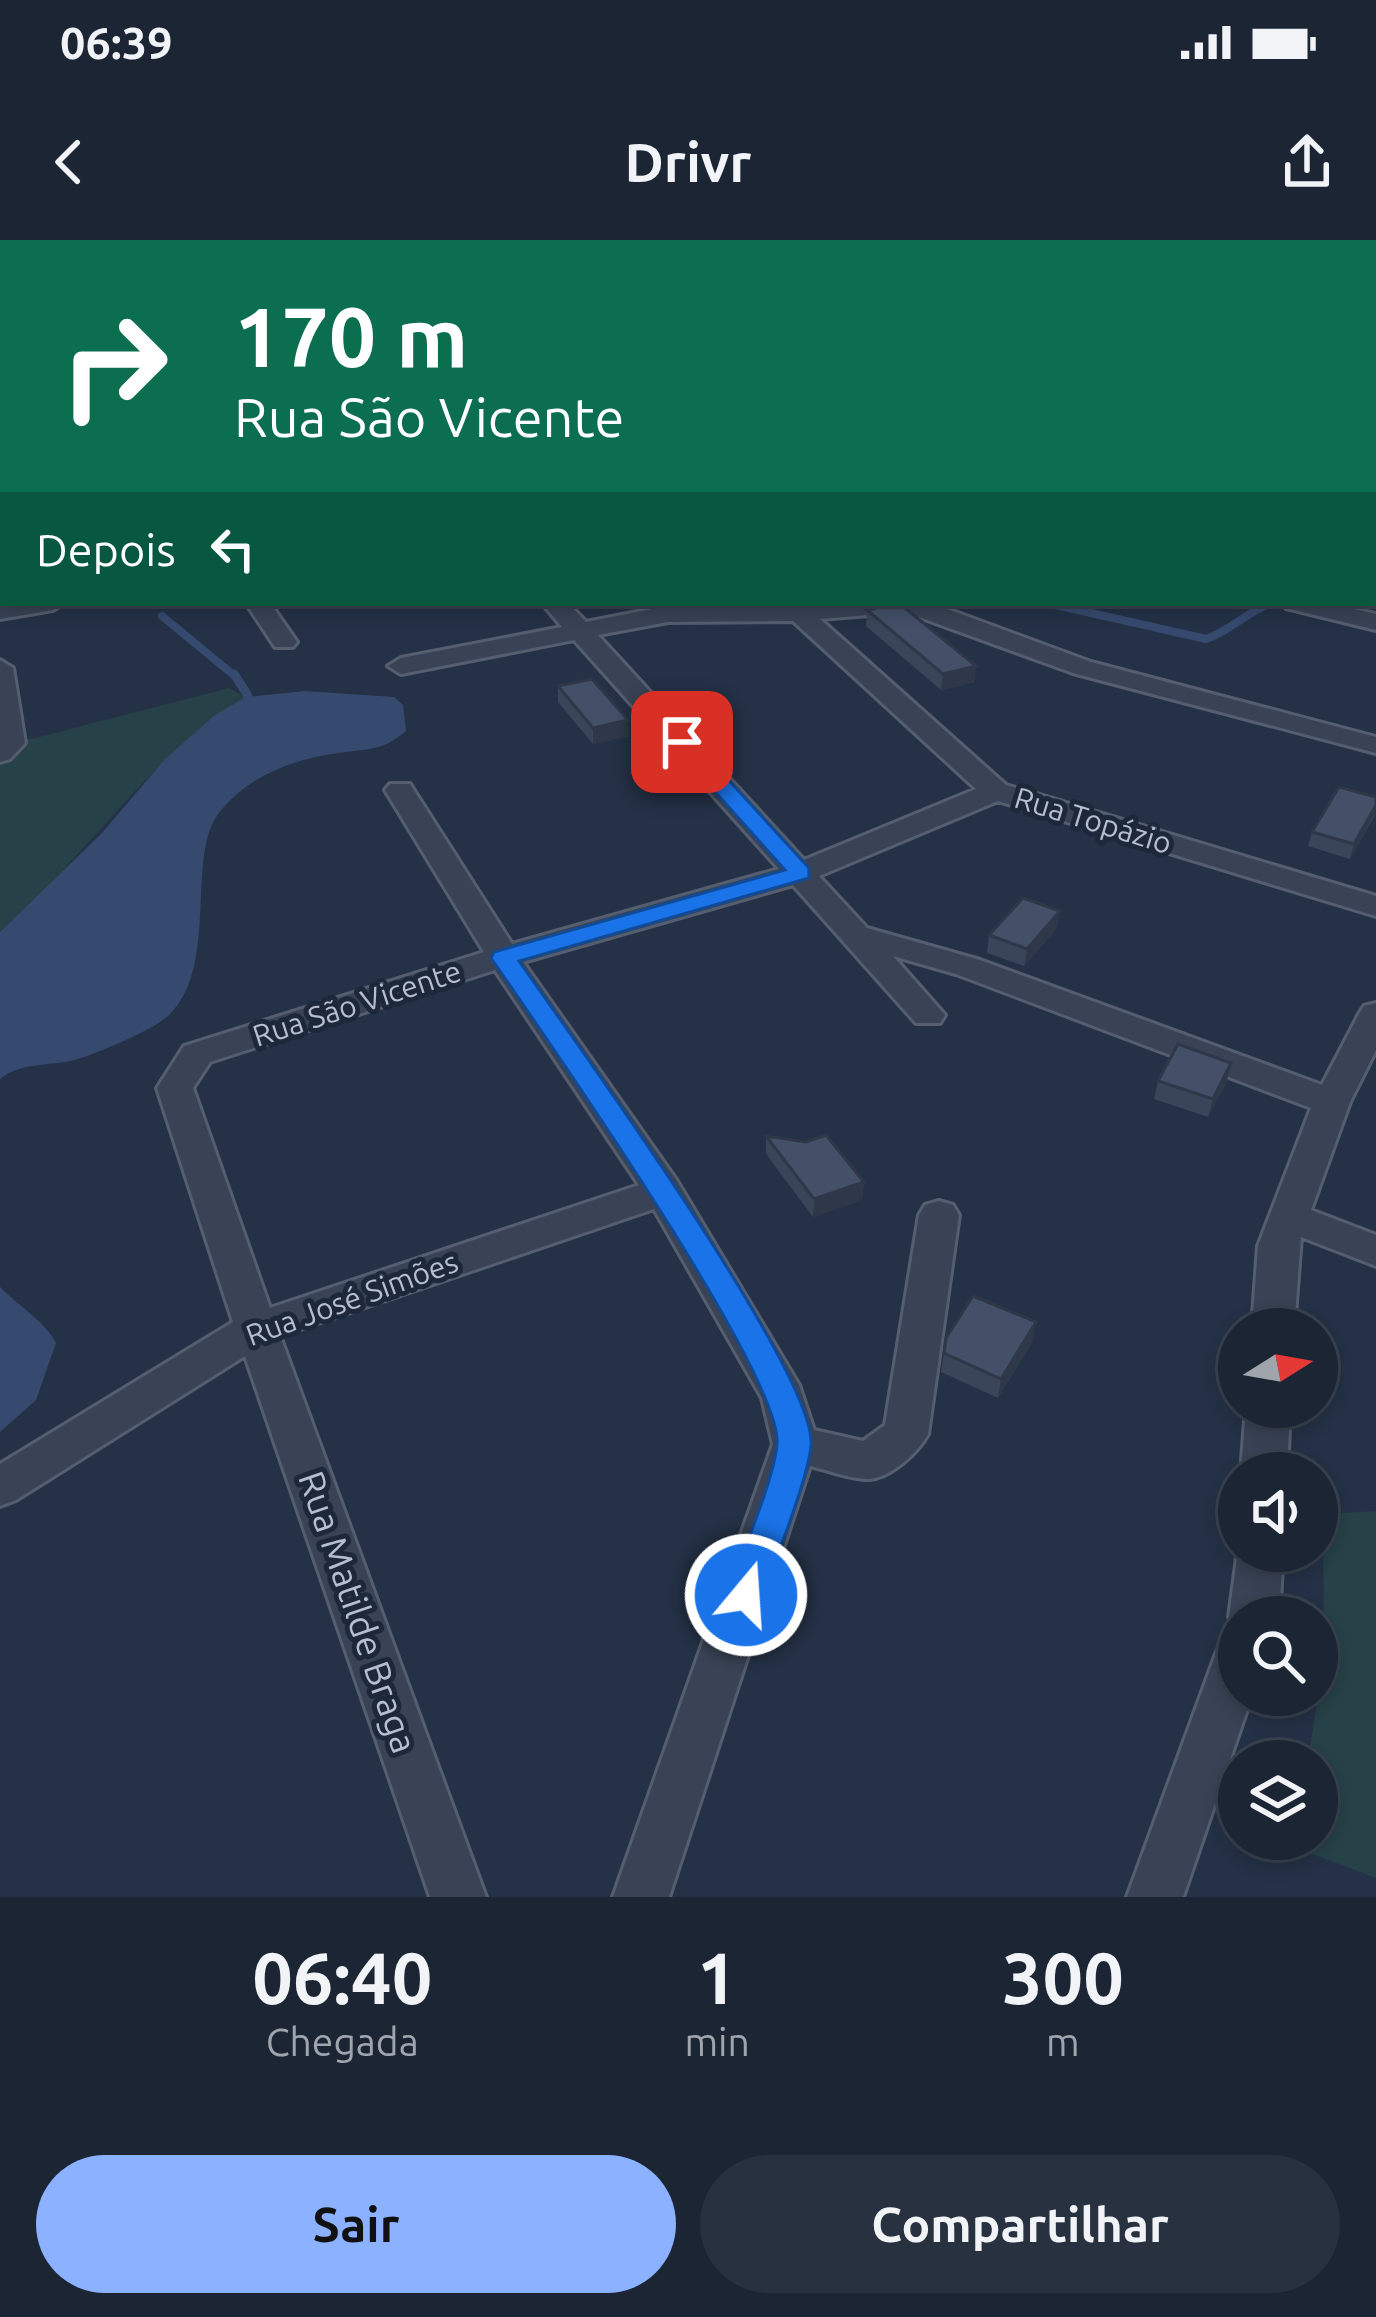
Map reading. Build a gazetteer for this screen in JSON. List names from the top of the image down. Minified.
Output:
{"streets":{"street":["Rua Topázio","Rua São Vicente","Rua José Simões","Rua Matilde Braga"]},"crossings":[["Rua Topázio","Rua São Vicente"],["Rua São Vicente","Rua José Simões"],["Rua São Vicente","Rua Matilde Braga"],["Rua José Simões","Rua Matilde Braga"]],"north":"right","page":{"status":"06:39","header":"Drivr","turn":["170 m","Rua São Vicente"],"then":"Depois","eta":["06:40","Chegada","1","min","300","m"],"buttons":["Sair","Compartilhar"]}}
